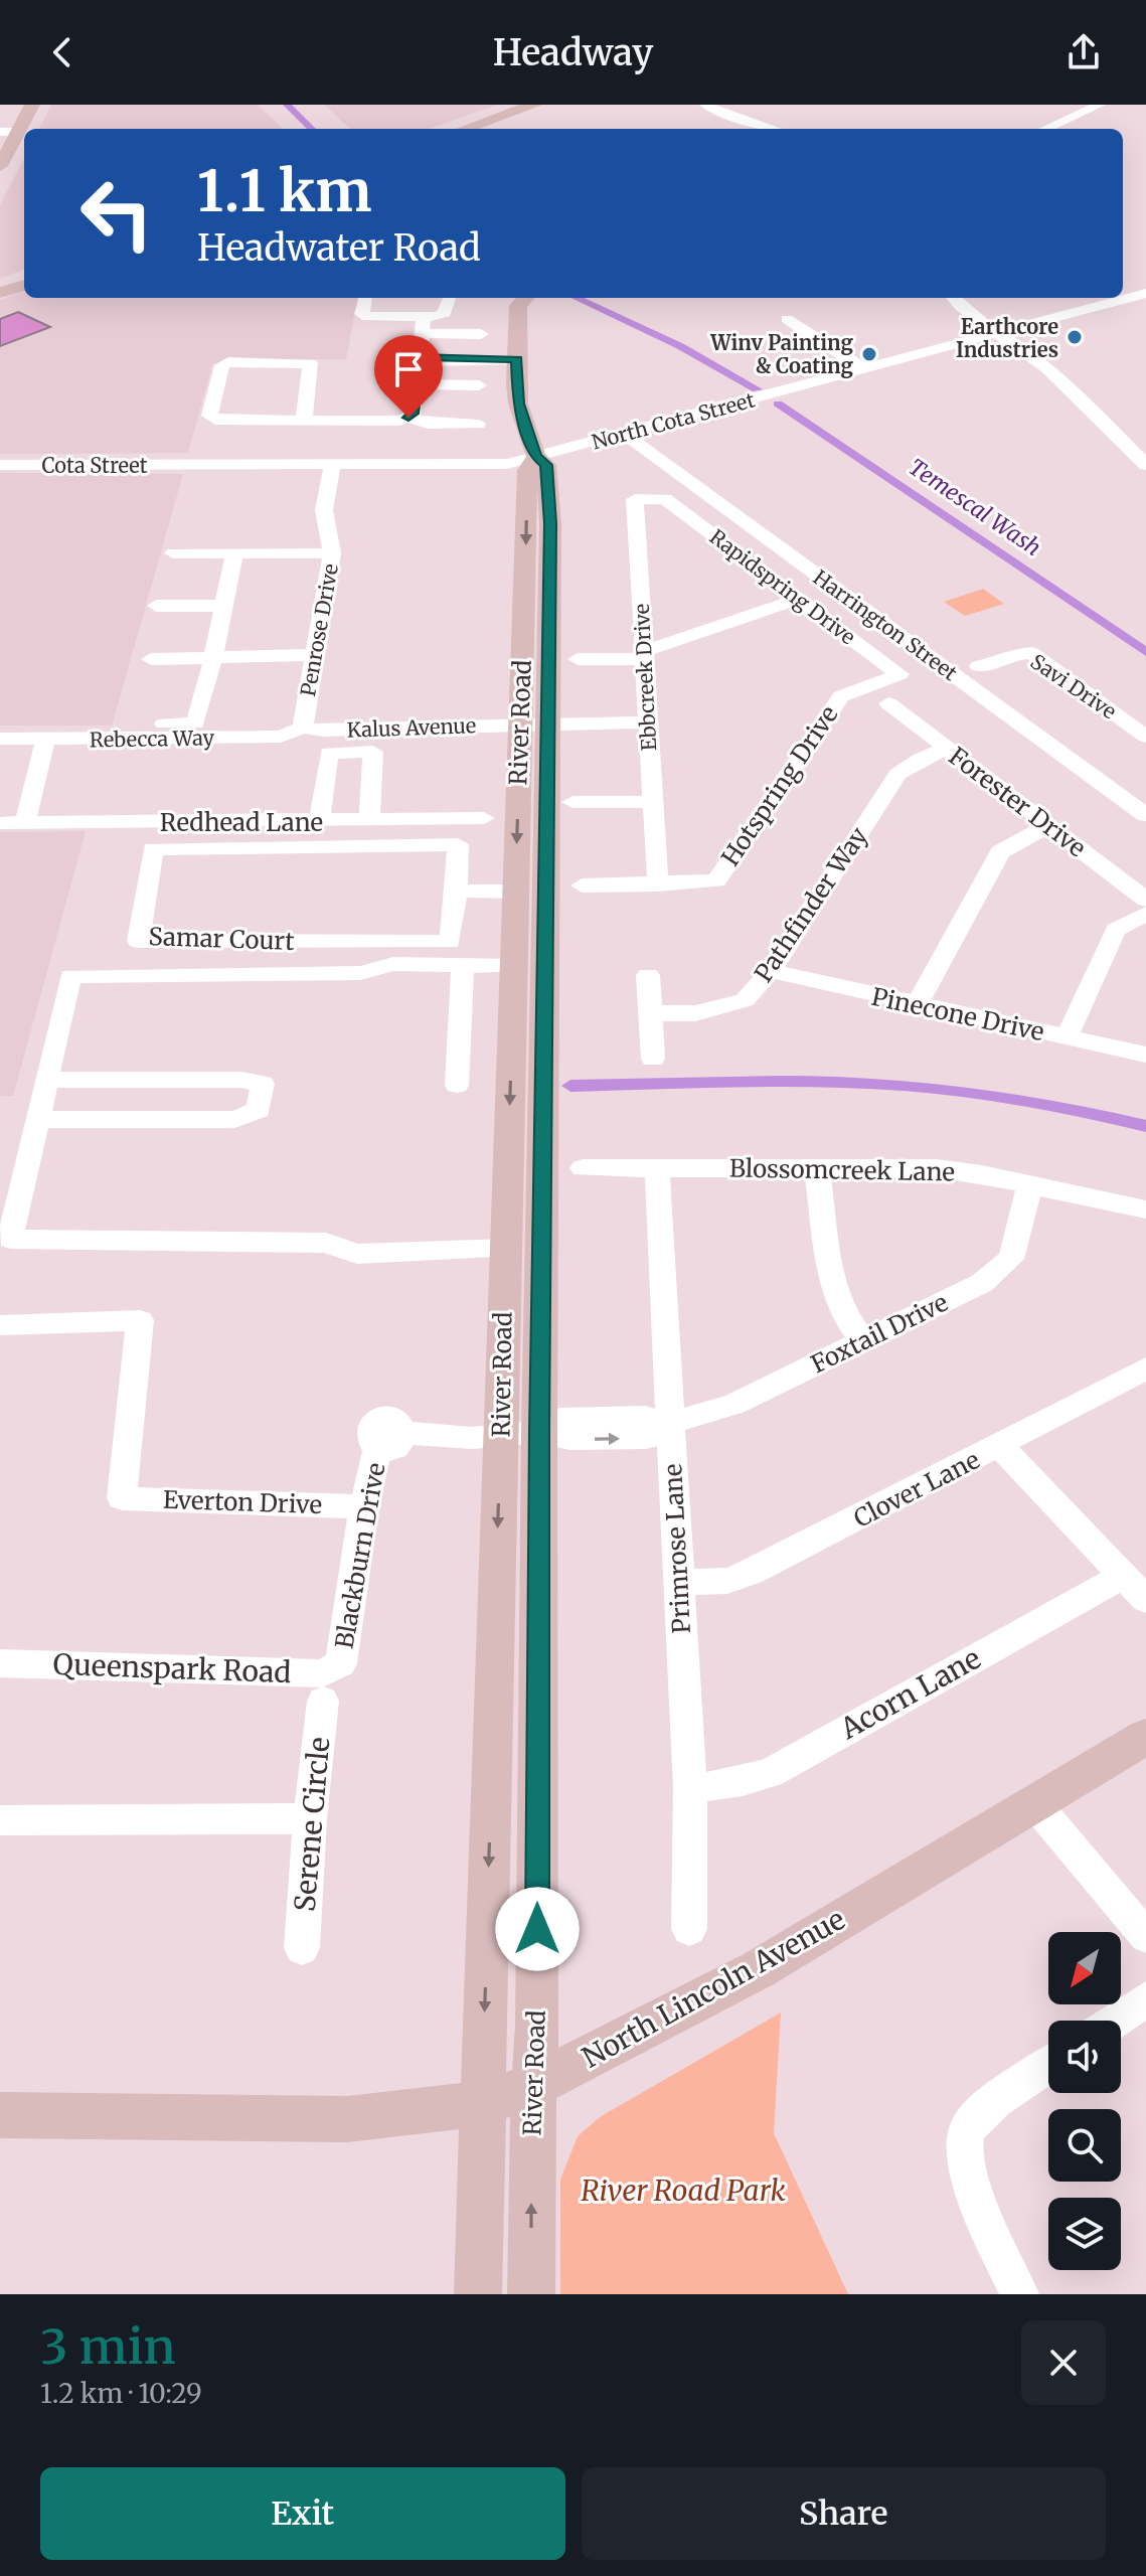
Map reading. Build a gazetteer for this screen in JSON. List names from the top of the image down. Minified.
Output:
{"streets":{"main road":["River Road","North Lincoln Avenue"],"street":["North Cota Street","Cota Street","Rapidspring Drive","Harrington Street","Penrose Drive","Ebbcreek Drive","Savi Drive","Kalus Avenue","Rebecca Way","Hotspring Drive","Forester Drive","Redhead Lane","Pathfinder Way","Samar Court","Pinecone Drive","Blossomcreek Lane","Foxtail Drive","Clover Lane","Everton Drive","Primrose Lane","Blackburn Drive","Queenspark Road","Acorn Lane","Serene Circle"]},"crossings":[["North Cota Street","Cota Street"],["North Cota Street","Harrington Street"],["North Cota Street","Penrose Drive"],["North Cota Street","River Road"],["Rapidspring Drive","Ebbcreek Drive"],["Rapidspring Drive","Hotspring Drive"],["Harrington Street","Savi Drive"],["Penrose Drive","Kalus Avenue"],["Penrose Drive","Rebecca Way"],["Ebbcreek Drive","Kalus Avenue"],["Ebbcreek Drive","Hotspring Drive"],["River Road","Kalus Avenue"],["River Road","Foxtail Drive"],["River Road","North Lincoln Avenue"],["Kalus Avenue","Rebecca Way"],["Forester Drive","Pathfinder Way"],["Pathfinder Way","Pinecone Drive"],["Blossomcreek Lane","Foxtail Drive"],["Blossomcreek Lane","Primrose Lane"],["Foxtail Drive","Primrose Lane"],["Foxtail Drive","Blackburn Drive"],["Clover Lane","Primrose Lane"],["Everton Drive","Blackburn Drive"],["Primrose Lane","Acorn Lane"],["Blackburn Drive","Queenspark Road"]],"water":["Temescal Wash"],"parks":["River Road Park"],"places":["Earthcore Industries","Winv Painting & Coating"],"north":"bottom left","page":{"header":"Headway","turn":["1.1 km","Headwater Road"],"heading":["3 min","1.2 km · 10:29"],"buttons":["Exit","Share"]}}
